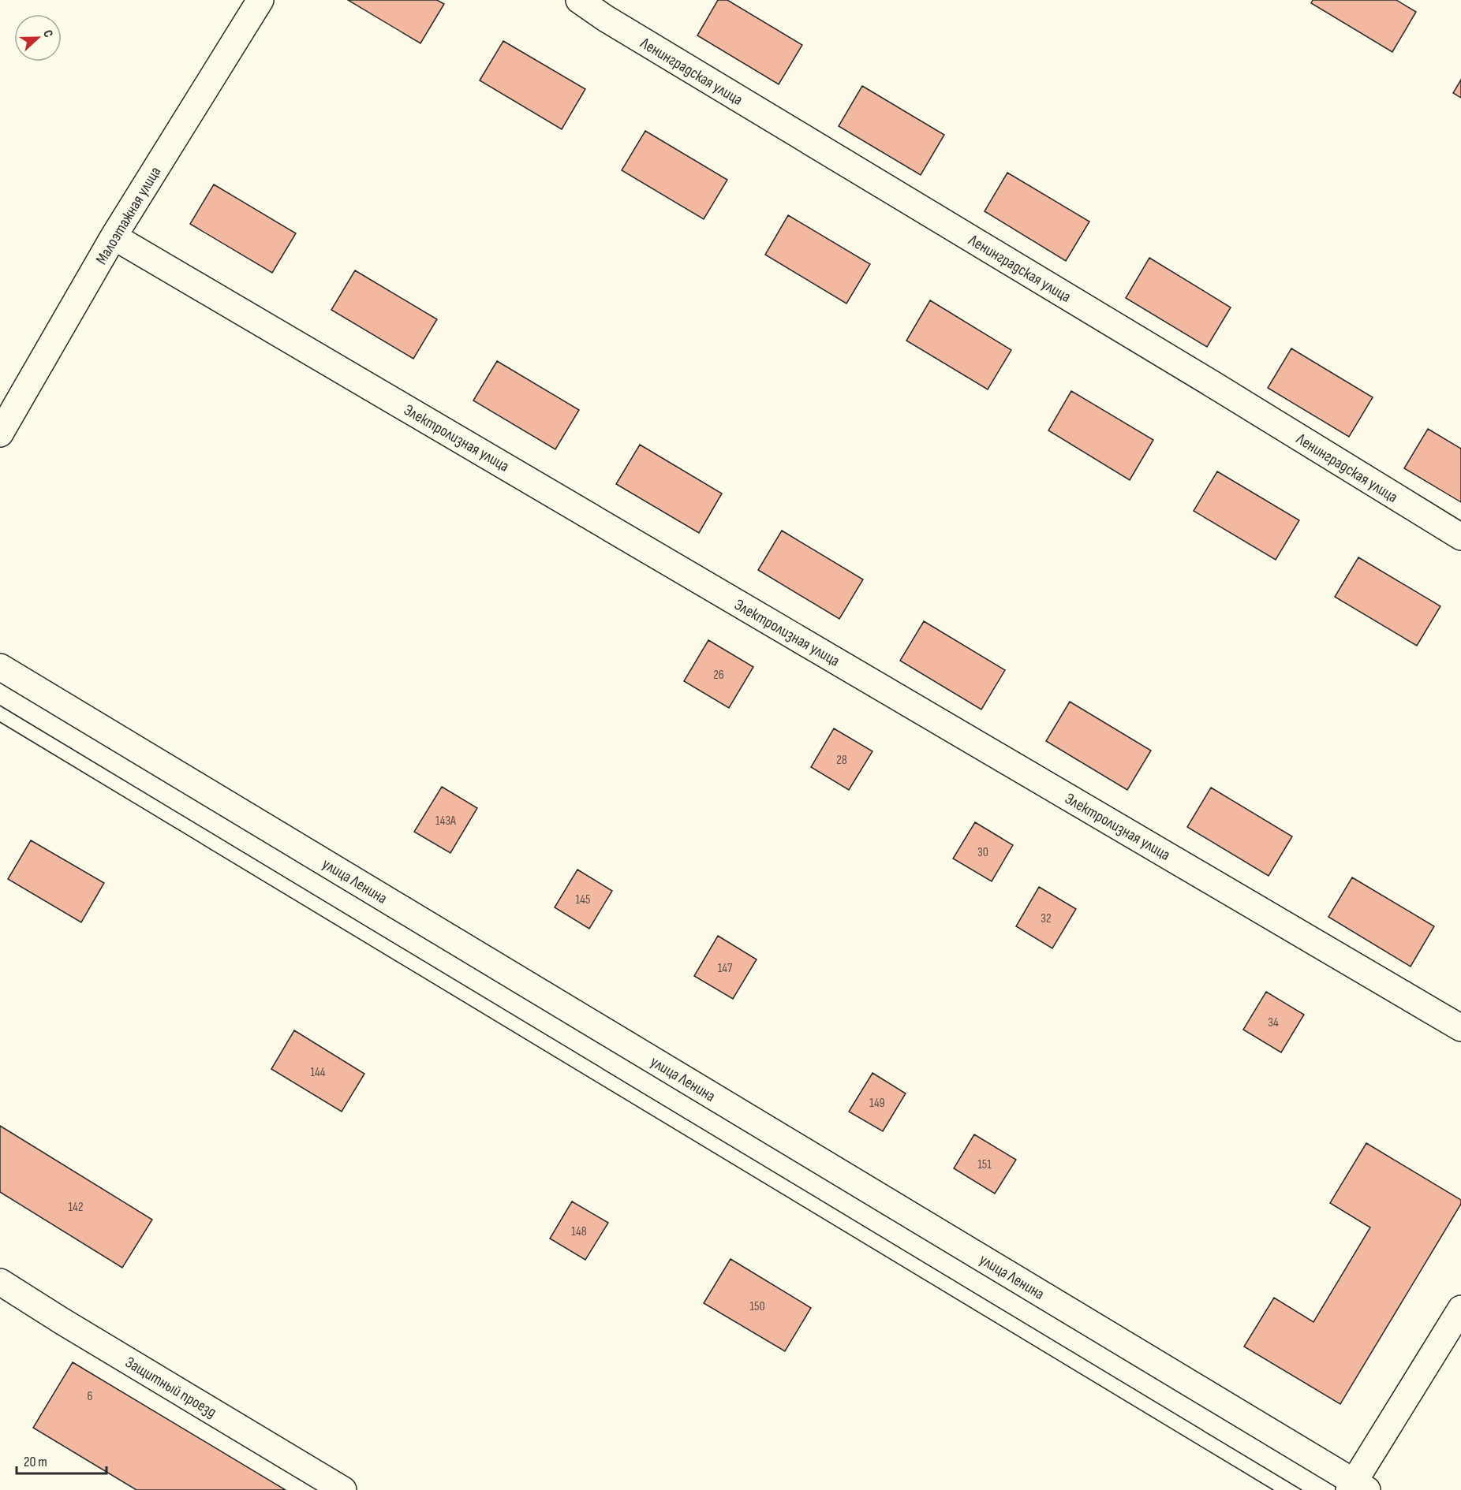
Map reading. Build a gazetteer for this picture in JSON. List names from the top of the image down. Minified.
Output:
{"streets":{"street":["Ленинградская улица","Малоэтажная улица","Электролизная улица","улица Ленина","Защитный проезд"]},"crossings":[["Малоэтажная улица","Электролизная улица"]],"house_numbers":["26","28","143А","30","145","32","147","34","144","149","151","142","148","150","6"],"scale_bar":"20 m","north":"right"}
